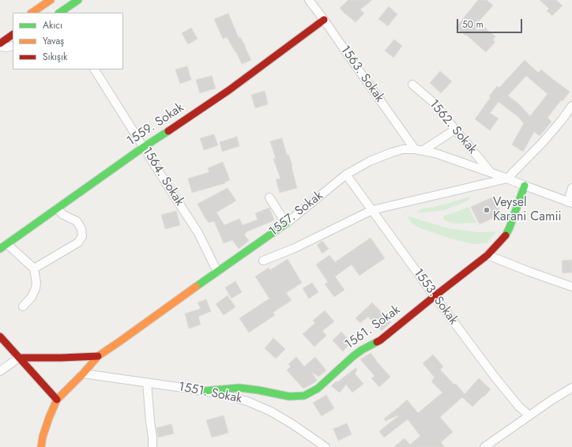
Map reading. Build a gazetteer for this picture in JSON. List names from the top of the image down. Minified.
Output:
{"streets":{"street":["1563. Sokak","1559. Sokak","1562. Sokak","1564. Sokak","1557. Sokak","1553. Sokak","1561. Sokak","1551. Sokak"]},"crossings":[["1563. Sokak","1559. Sokak"],["1563. Sokak","1557. Sokak"],["1559. Sokak","1564. Sokak"],["1562. Sokak","1557. Sokak"],["1564. Sokak","1557. Sokak"],["1557. Sokak","1553. Sokak"],["1557. Sokak","1561. Sokak"],["1557. Sokak","1551. Sokak"],["1553. Sokak","1561. Sokak"],["1561. Sokak","1551. Sokak"]],"places":["Veysel Karani Camii"],"legend":["Akıcı","Yavaş","Sıkışık"],"scale_bar":"50 m"}
